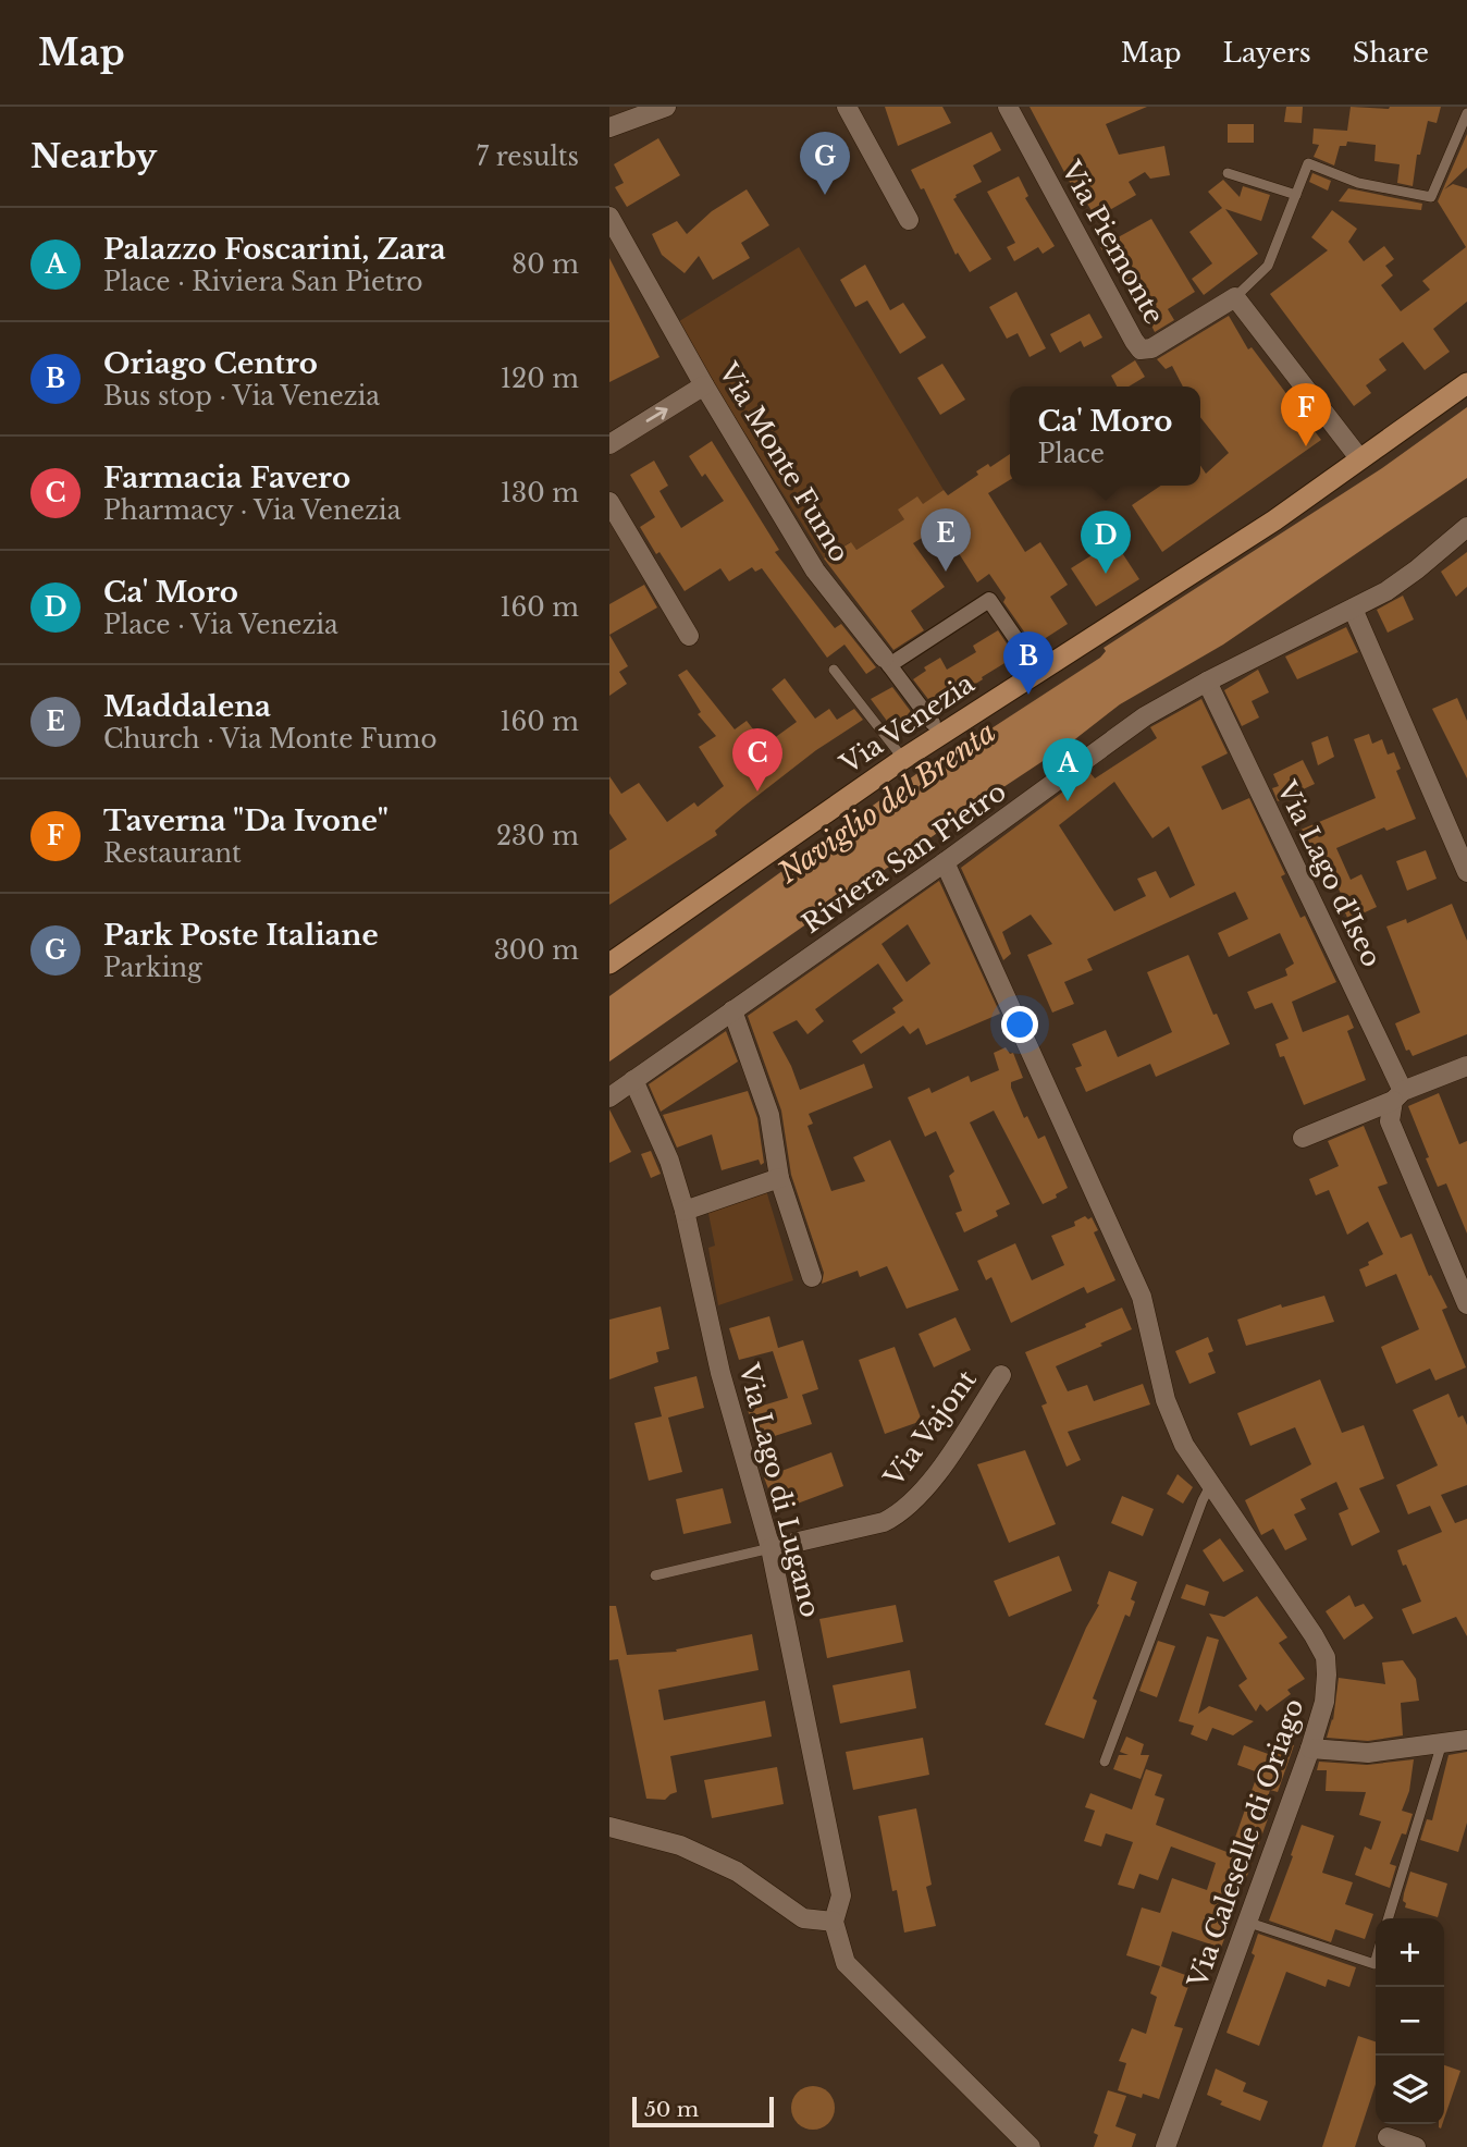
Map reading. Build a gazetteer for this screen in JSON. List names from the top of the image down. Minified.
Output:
{"streets":{"main road":["Via Venezia"],"street":["Via Piemonte","Via Monte Fumo","Riviera San Pietro","Via Lago d'Iseo","Via Vajont","Via Lago di Lugano","Via Caleselle di Oriago"]},"crossings":[["Riviera San Pietro","Via Lago d'Iseo"],["Riviera San Pietro","Via Lago di Lugano"],["Riviera San Pietro","Via Caleselle di Oriago"],["Via Vajont","Via Lago di Lugano"]],"water":["Naviglio del Brenta"],"scale_bar":"50 m","page":{"header":"Map","nav":["Map","Layers","Share"],"heading":["Nearby","7 results"],"pins":["G","F","E","D","B","C","A"],"list":[{"mark":"A","name":"Palazzo Foscarini, Zara","note":"Place · Riviera San Pietro","value":"80 m"},{"mark":"B","name":"Oriago Centro","note":"Bus stop · Via Venezia","value":"120 m"},{"mark":"C","name":"Farmacia Favero","note":"Pharmacy · Via Venezia","value":"130 m"},{"mark":"D","name":"Ca' Moro","note":"Place · Via Venezia","value":"160 m"},{"mark":"E","name":"Maddalena","note":"Church · Via Monte Fumo","value":"160 m"},{"mark":"F","name":"Taverna \"Da Ivone\"","note":"Restaurant","value":"230 m"},{"mark":"G","name":"Park Poste Italiane","note":"Parking","value":"300 m"}],"popup":["Ca' Moro","Place"],"map_buttons":["+","−"],"scale":"50 m"}}
